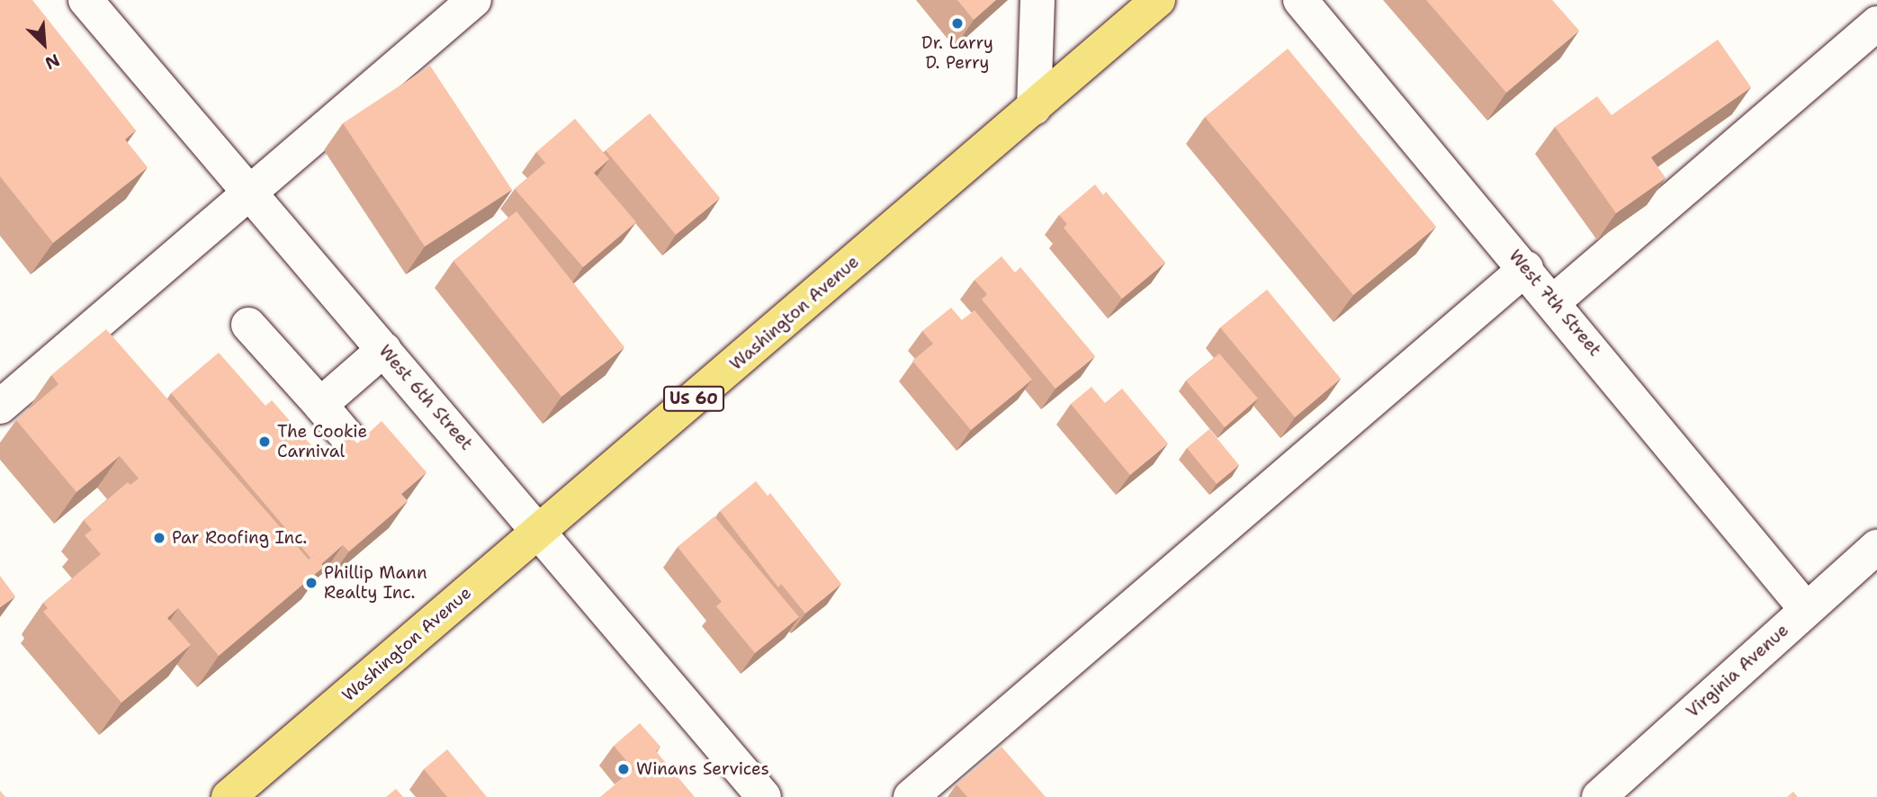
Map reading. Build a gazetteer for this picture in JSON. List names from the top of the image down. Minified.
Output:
{"streets":{"main road":["Washington Avenue","US 60"],"street":["West 7th Street","West 6th Street","Virginia Avenue"]},"crossings":[["West 7th Street","Virginia Avenue"],["Washington Avenue","West 6th Street"]],"places":["Dr. Larry D. Perry","The Cookie Carnival","Par Roofing Inc.","Phillip Mann Realty Inc.","Winans Services"],"north":"bottom right"}
